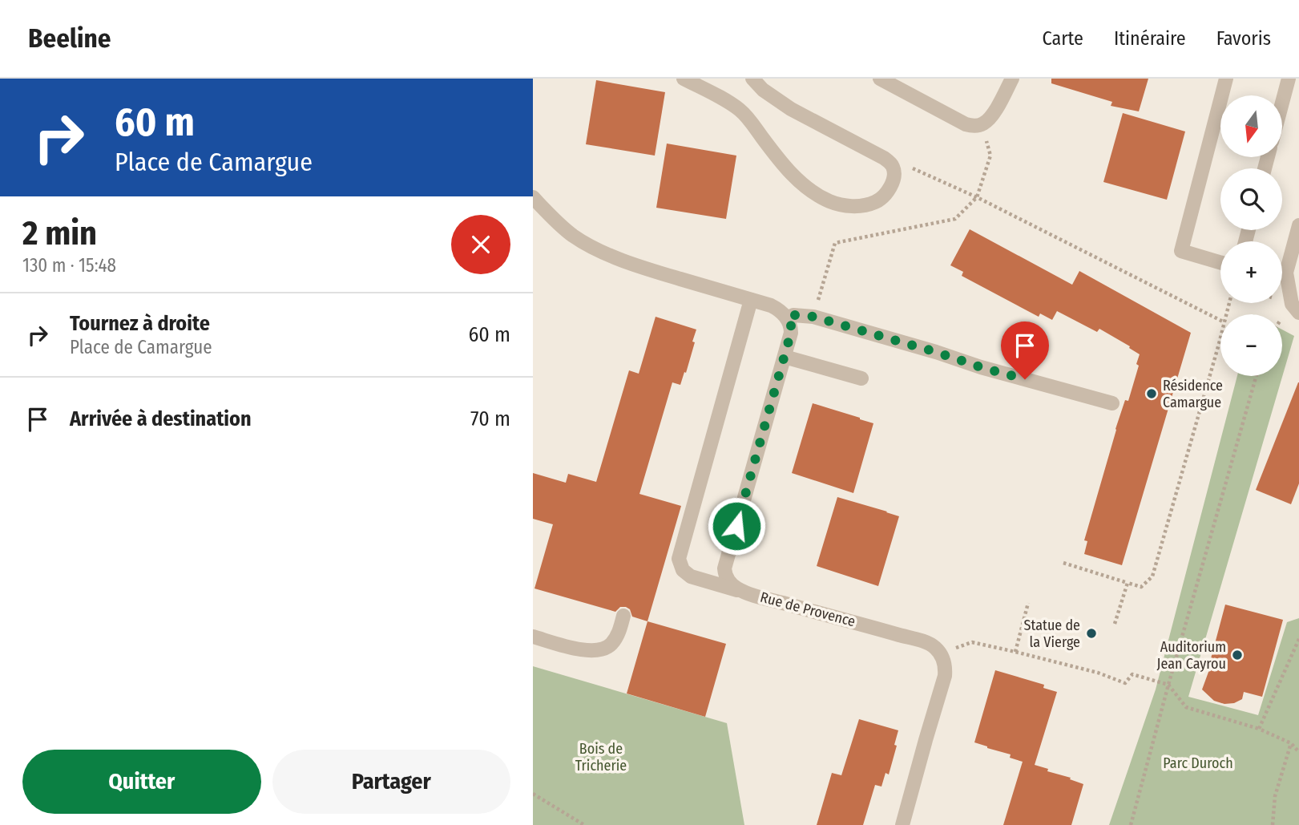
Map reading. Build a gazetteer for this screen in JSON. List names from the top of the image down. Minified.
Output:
{"streets":{"street":["Rue de Provence"]},"parks":["Bois de Tricherie","Parc Duroch"],"places":["Résidence Camargue","Statue de la Vierge","Auditorium Jean Cayrou"],"north":"bottom","page":{"header":"Beeline","nav":["Carte","Itinéraire","Favoris"],"turn":["60 m","Place de Camargue"],"map_buttons":["+","−"],"heading":["2 min","130 m · 15:48"],"list":[{"name":"Tournez à droite","note":"Place de Camargue","value":"60 m"},{"name":"Arrivée à destination","value":"70 m"}],"buttons":["Quitter","Partager"]}}
